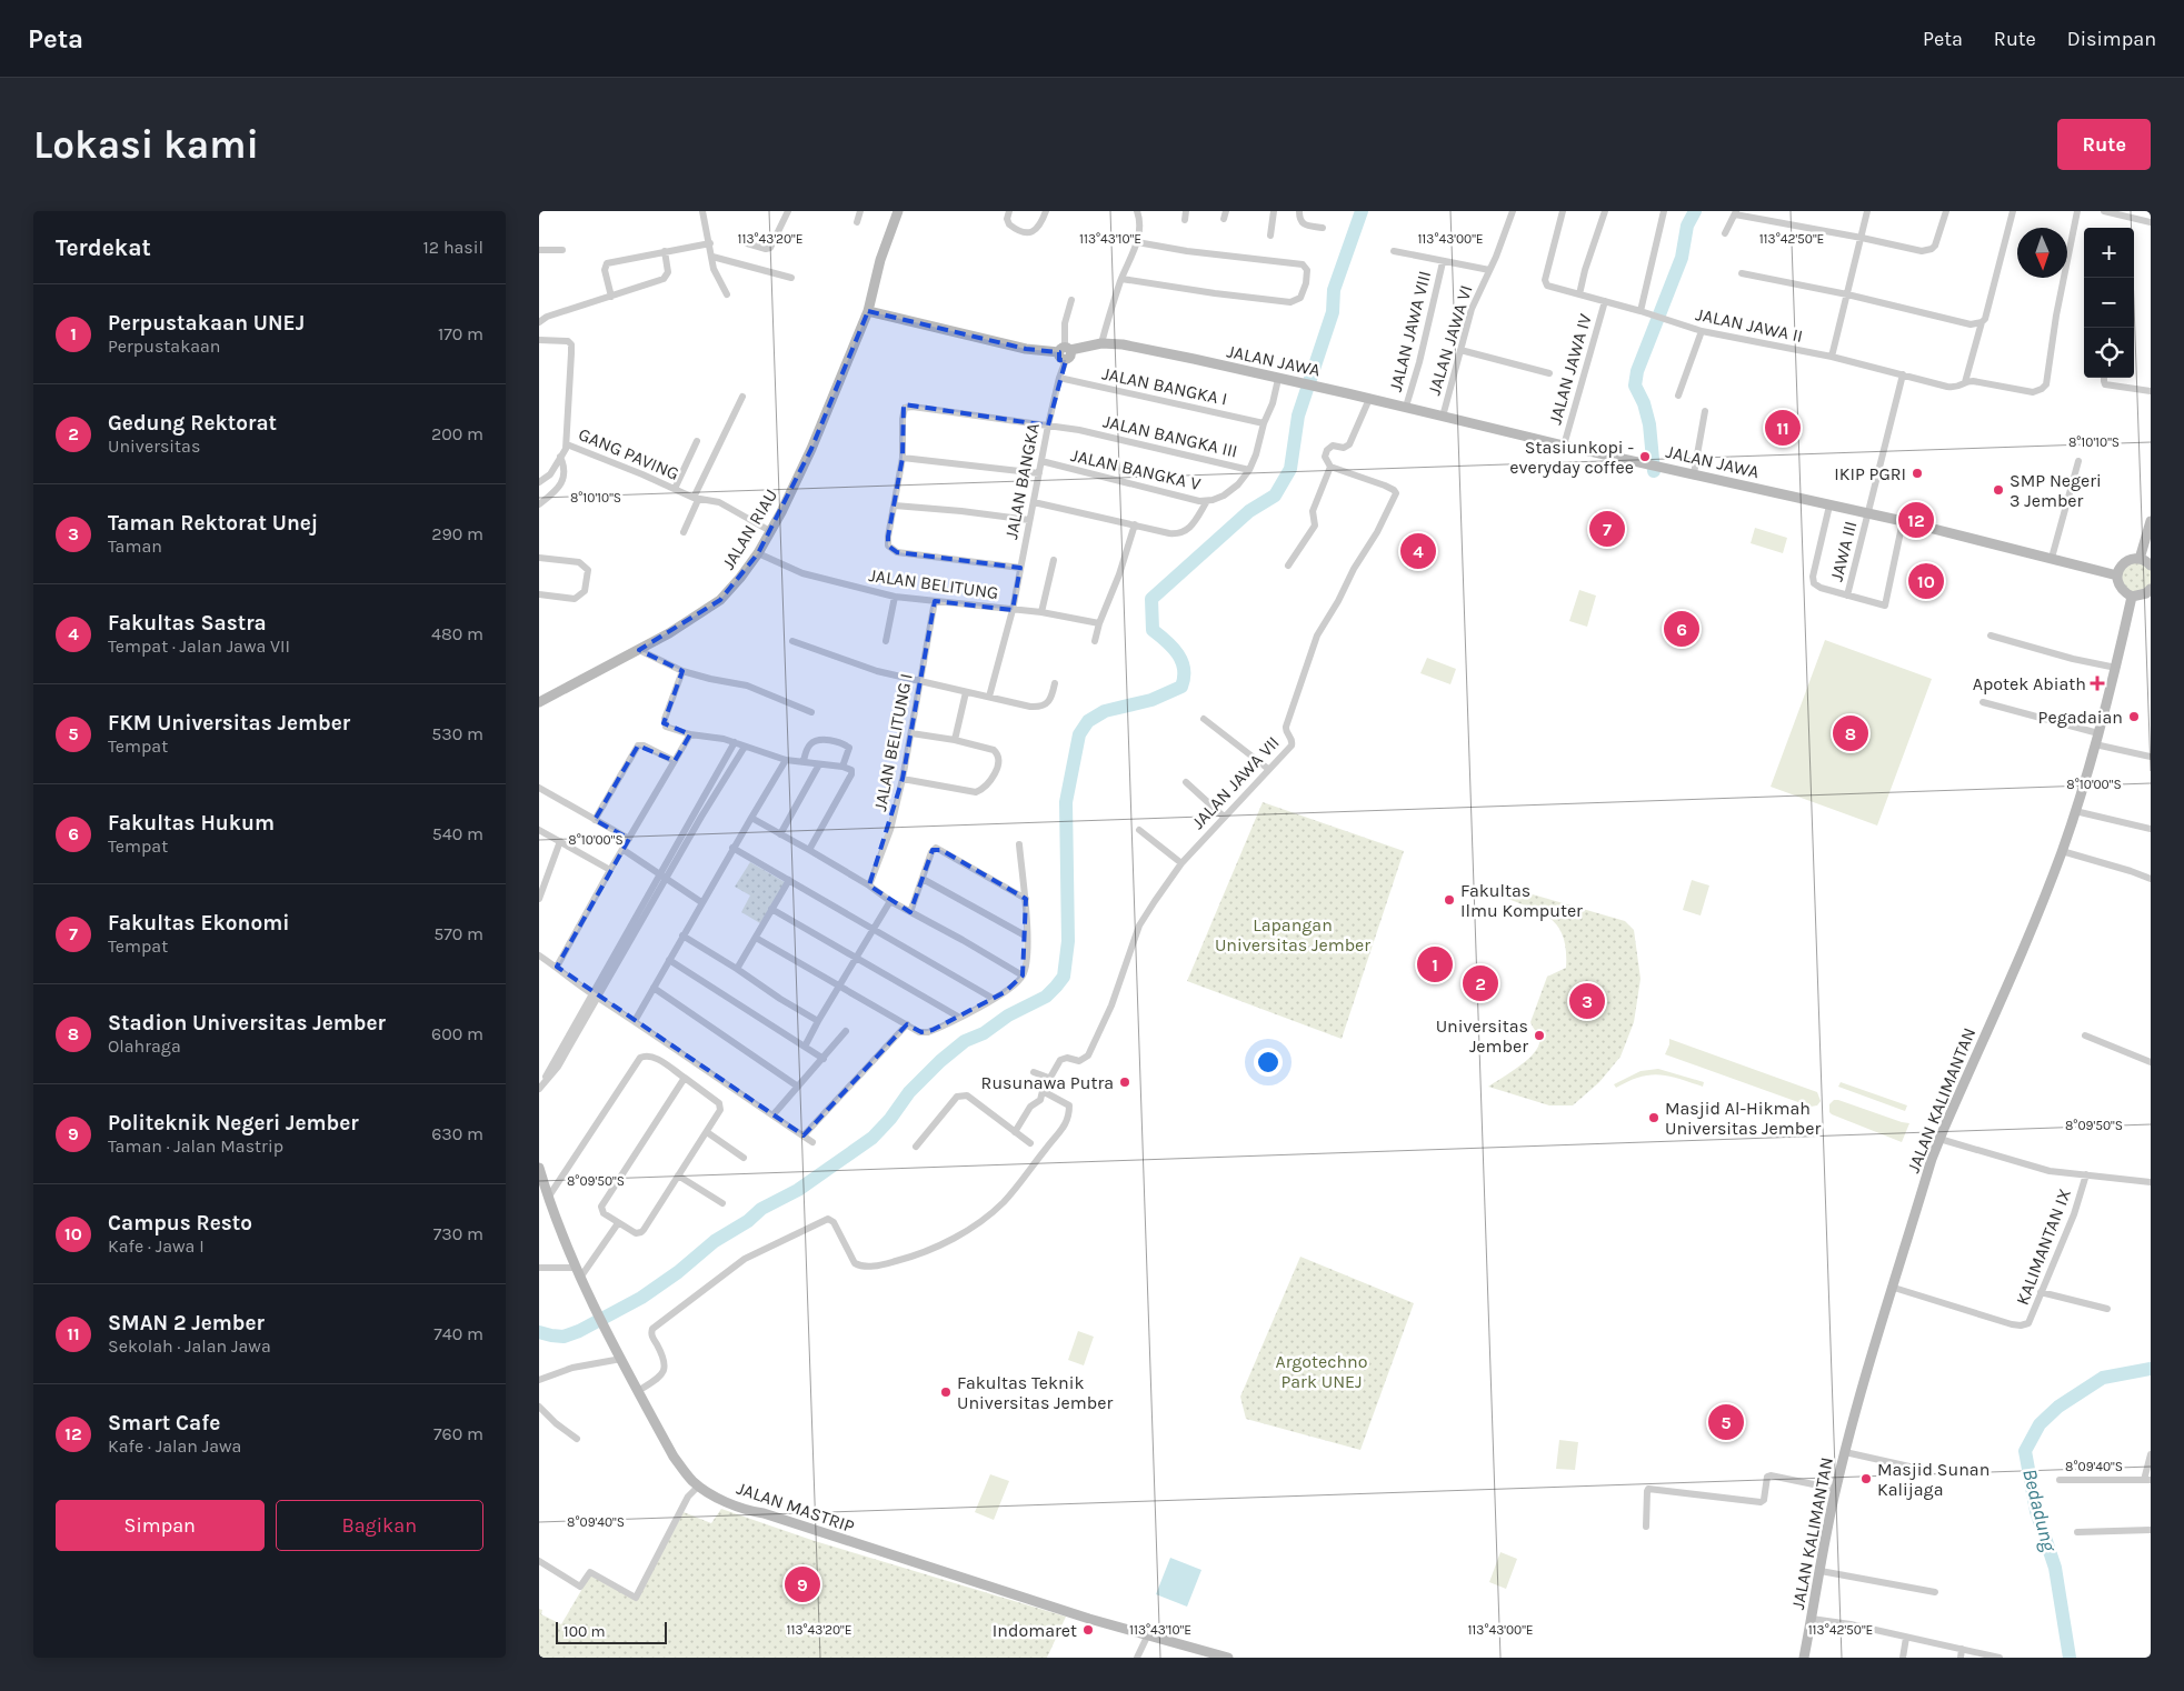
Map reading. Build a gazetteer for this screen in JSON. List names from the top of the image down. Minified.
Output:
{"streets":{"main road":["JALAN JAWA","JALAN RIAU","JALAN KALIMANTAN","JALAN MASTRIP"],"street":["JALAN JAWA II","JALAN JAWA VIII","JALAN JAWA VI","JALAN JAWA IV","JALAN BANGKA I","JALAN BANGKA III","GANG PAVING","JALAN BANGKA V","JALAN BANGKA","JAWA III","JALAN BELITUNG","JALAN BELITUNG I","JALAN JAWA VII","KALIMANTAN IX"]},"crossings":[["JALAN JAWA II","JALAN JAWA IV"],["JALAN JAWA VIII","JALAN JAWA"],["JALAN JAWA VI","JALAN JAWA"],["JALAN JAWA","JALAN JAWA IV"],["JALAN JAWA","JALAN BANGKA"],["JALAN JAWA","JALAN RIAU"],["JALAN JAWA","JAWA III"],["JALAN BANGKA I","JALAN BANGKA"],["JALAN BANGKA III","JALAN BANGKA V"],["JALAN BANGKA III","JALAN BANGKA"],["GANG PAVING","JALAN RIAU"],["JALAN BANGKA V","JALAN BANGKA"],["JALAN BANGKA","JALAN BELITUNG"],["JALAN RIAU","JALAN BELITUNG"],["JALAN BELITUNG","JALAN BELITUNG I"],["JALAN KALIMANTAN","KALIMANTAN IX"]],"water":["Bedadung"],"parks":["Lapangan Universitas Jember","Argotechno Park UNEJ"],"places":{"other":["Stasiunkopi - everyday coffee","IKIP PGRI","SMP Negeri 3 Jember","Pegadaian","Fakultas Ilmu Komputer","Universitas Jember","Rusunawa Putra","Masjid Al-Hikmah Universitas Jember","Fakultas Teknik Universitas Jember","Masjid Sunan Kalijaga","Indomaret"],"health":["Apotek Abiath"]},"scale_bar":"100 m","north":"bottom","page":{"header":"Peta","nav":["Peta","Rute","Disimpan"],"buttons":["Rute",["Simpan","Bagikan"]],"title":"Lokasi kami","heading":["Terdekat","12 hasil"],"map_buttons":["+","−"],"list":[{"mark":"1","name":"Perpustakaan UNEJ","note":"Perpustakaan","value":"170 m"},{"mark":"2","name":"Gedung Rektorat","note":"Universitas","value":"200 m"},{"mark":"3","name":"Taman Rektorat Unej","note":"Taman","value":"290 m"},{"mark":"4","name":"Fakultas Sastra","note":"Tempat · Jalan Jawa VII","value":"480 m"},{"mark":"5","name":"FKM Universitas Jember","note":"Tempat","value":"530 m"},{"mark":"6","name":"Fakultas Hukum","note":"Tempat","value":"540 m"},{"mark":"7","name":"Fakultas Ekonomi","note":"Tempat","value":"570 m"},{"mark":"8","name":"Stadion Universitas Jember","note":"Olahraga","value":"600 m"},{"mark":"9","name":"Politeknik Negeri Jember","note":"Taman · Jalan Mastrip","value":"630 m"},{"mark":"10","name":"Campus Resto","note":"Kafe · Jawa I","value":"730 m"},{"mark":"11","name":"SMAN 2 Jember","note":"Sekolah · Jalan Jawa","value":"740 m"},{"mark":"12","name":"Smart Cafe","note":"Kafe · Jalan Jawa","value":"760 m"}],"pins":["11","12","7","4","10","6","8","1","2","3","5","9"],"scale":"100 m"},"coordinates":["113°43'20\"E","113°43'10\"E","113°43'00\"E","113°42'50\"E","8°10'10\"S","8°10'00\"S","8°09'50\"S","8°09'40\"S"]}
